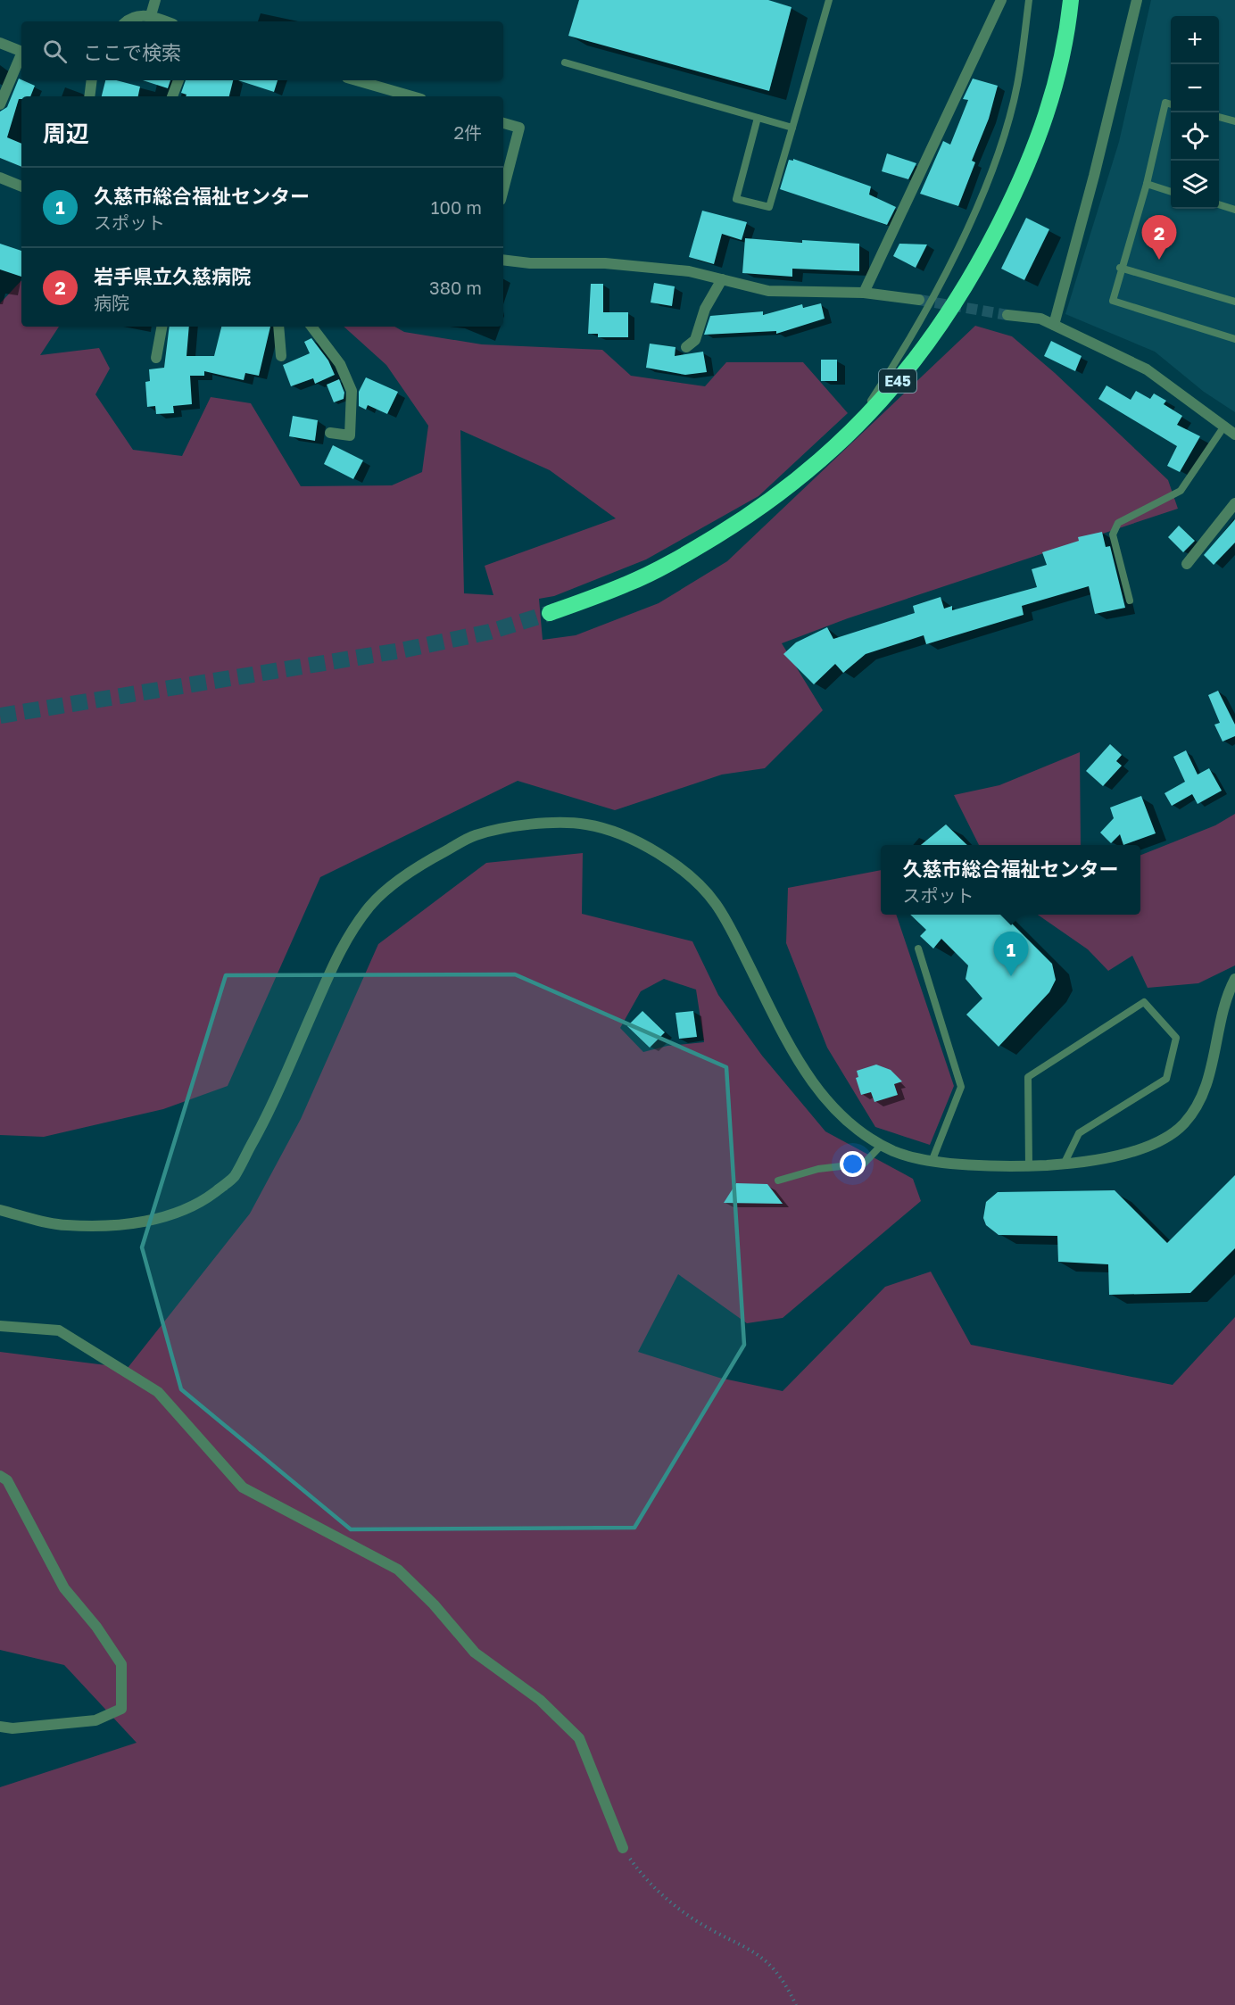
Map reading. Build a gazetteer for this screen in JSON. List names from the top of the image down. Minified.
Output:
{"streets":{"highway":["E45"]},"page":{"map_buttons":["+","−"],"search":"ここで検索","heading":["周辺","2件"],"list":[{"mark":"1","name":"久慈市総合福祉センター","note":"スポット","value":"100 m"},{"mark":"2","name":"岩手県立久慈病院","note":"病院","value":"380 m"}],"pins":["2","1"],"popup":["久慈市総合福祉センター","スポット"]}}
